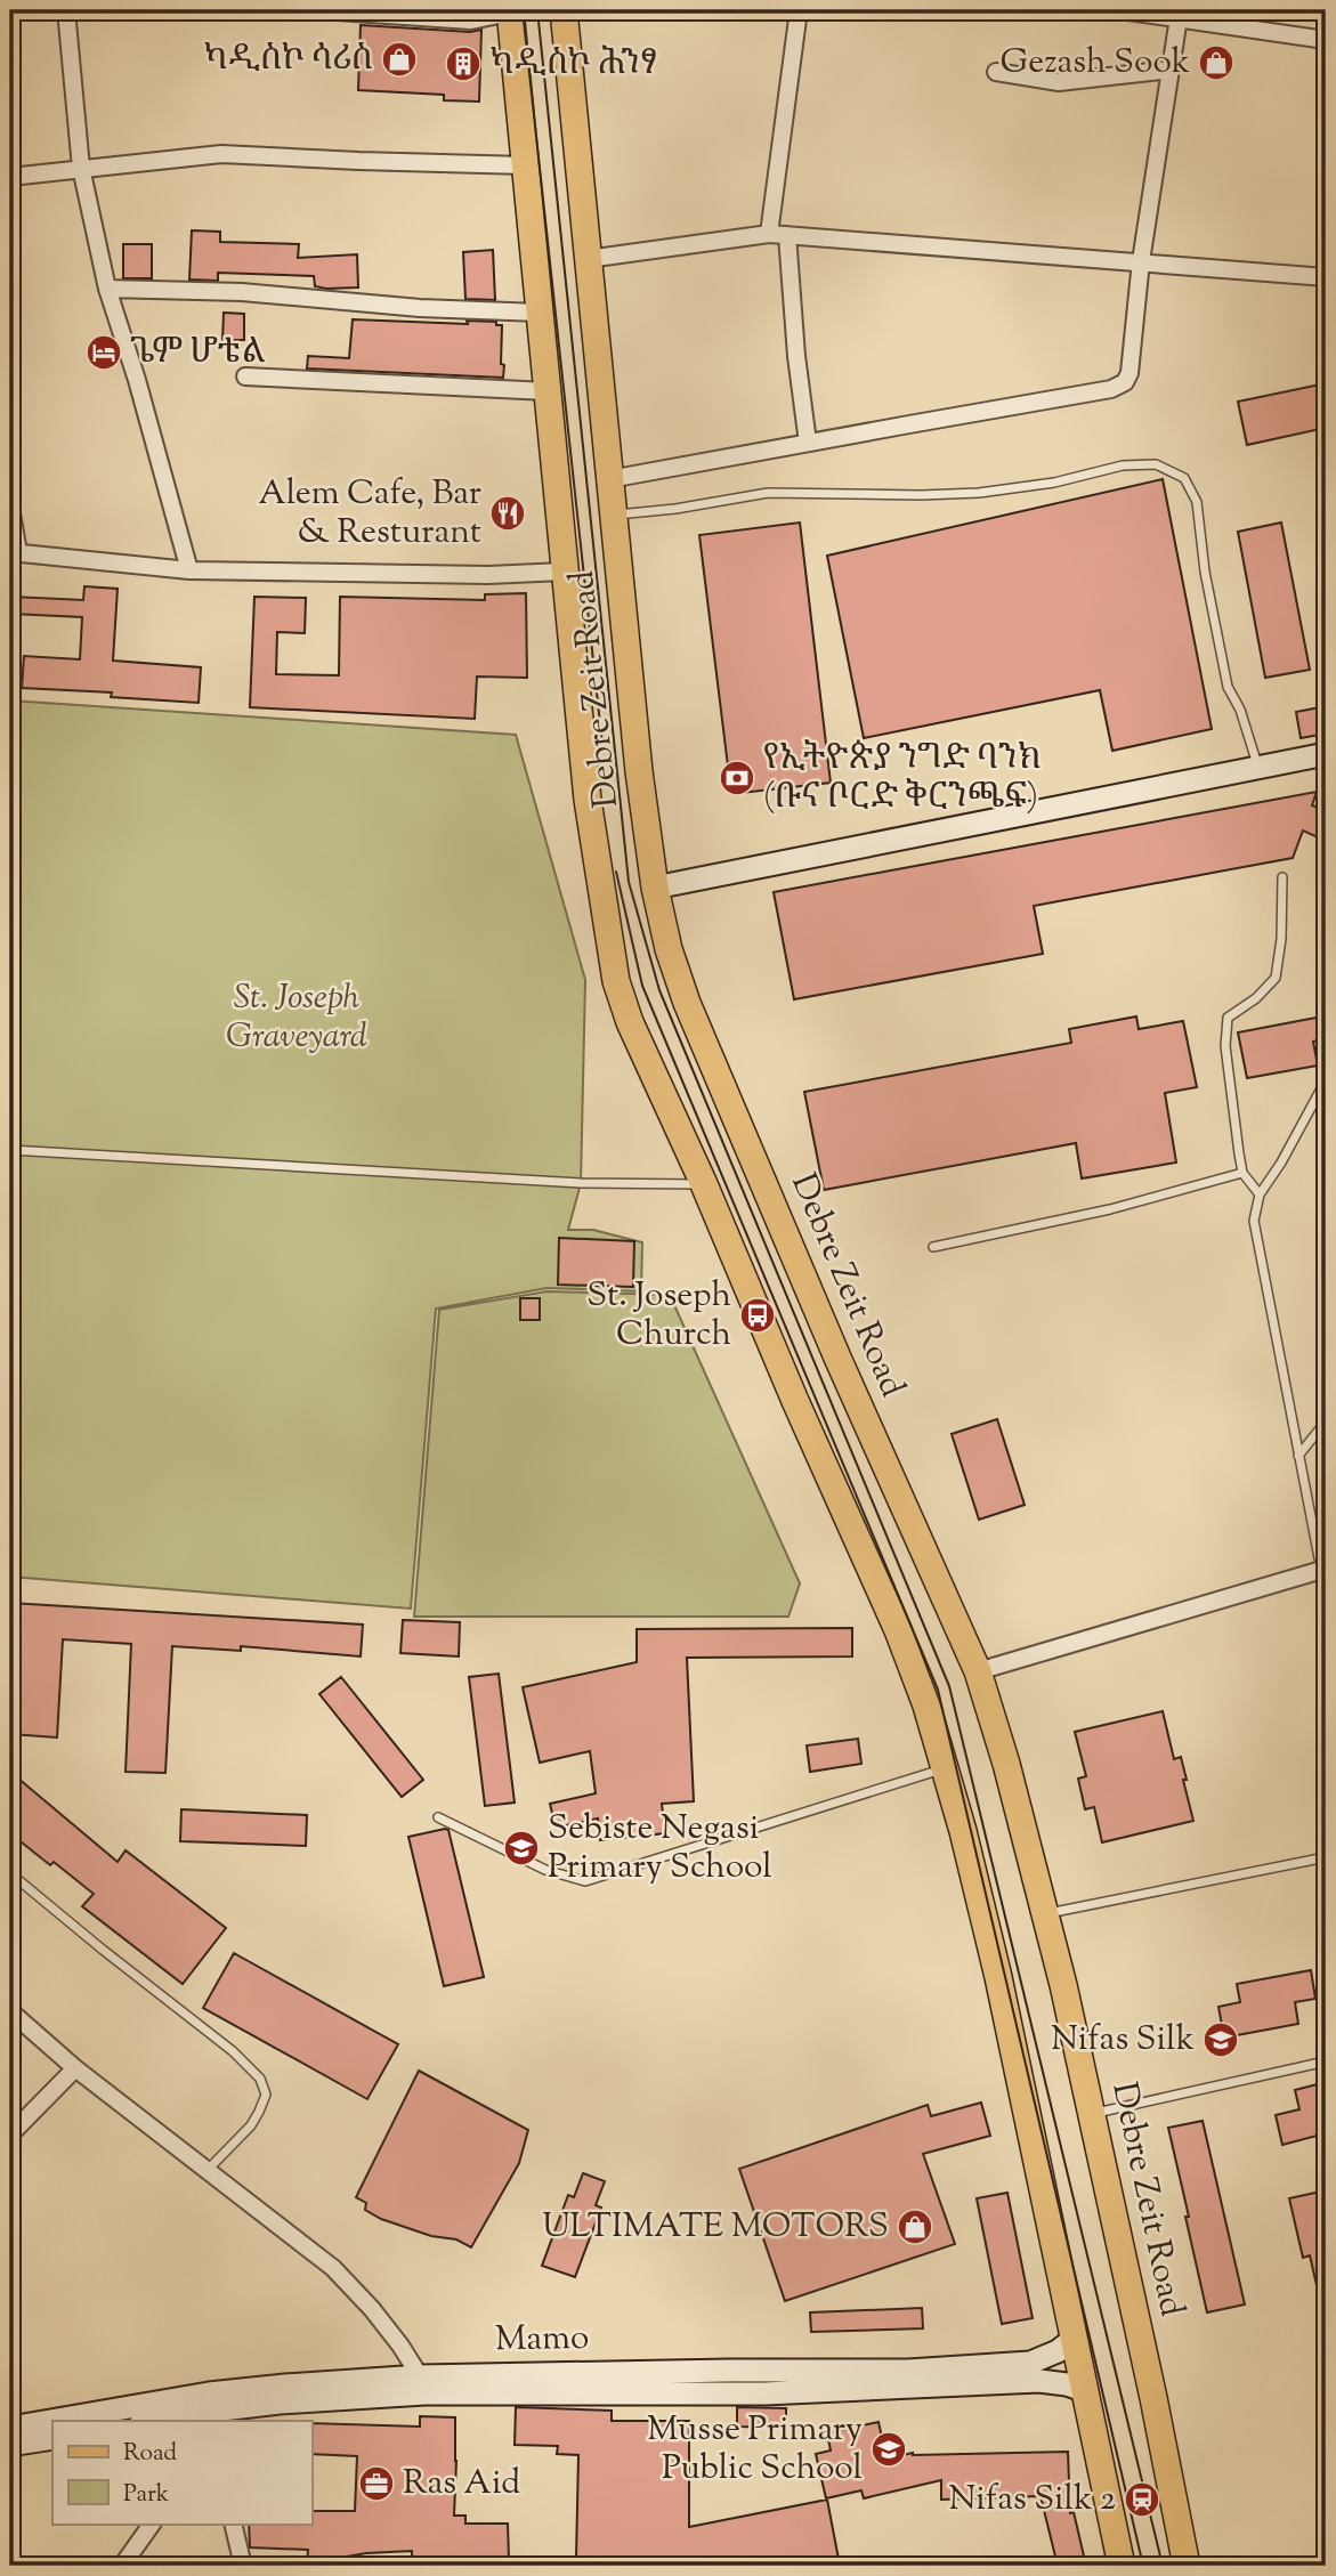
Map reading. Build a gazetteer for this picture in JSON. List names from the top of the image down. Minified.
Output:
{"streets":{"main road":["Debre Zeit Road"],"street":["Mamo"]},"crossings":[["Debre Zeit Road","Mamo"]],"parks":["St. Joseph Graveyard"],"places":{"shop":["ካዲስኮ ሳሪስ","Gezash Sook","ULTIMATE MOTORS"],"building":["ካዲስኮ ሕንፃ"],"hotel":["ጌም ሆቴል"],"restaurant":["Alem Cafe, Bar & Resturant"],"bank":["የኢትዮጵያ ንግድ ባንክ (ቡና ቦርድ ቅርንጫፍ)"],"bus stop":["St. Joseph Church"],"school or university":["Sebiste Negasi Primary School","Nifas Silk","Musse Primary Public School"],"office":["Ras Aid"],"station":["Nifas Silk 2"]},"legend":["Road","Park"]}
